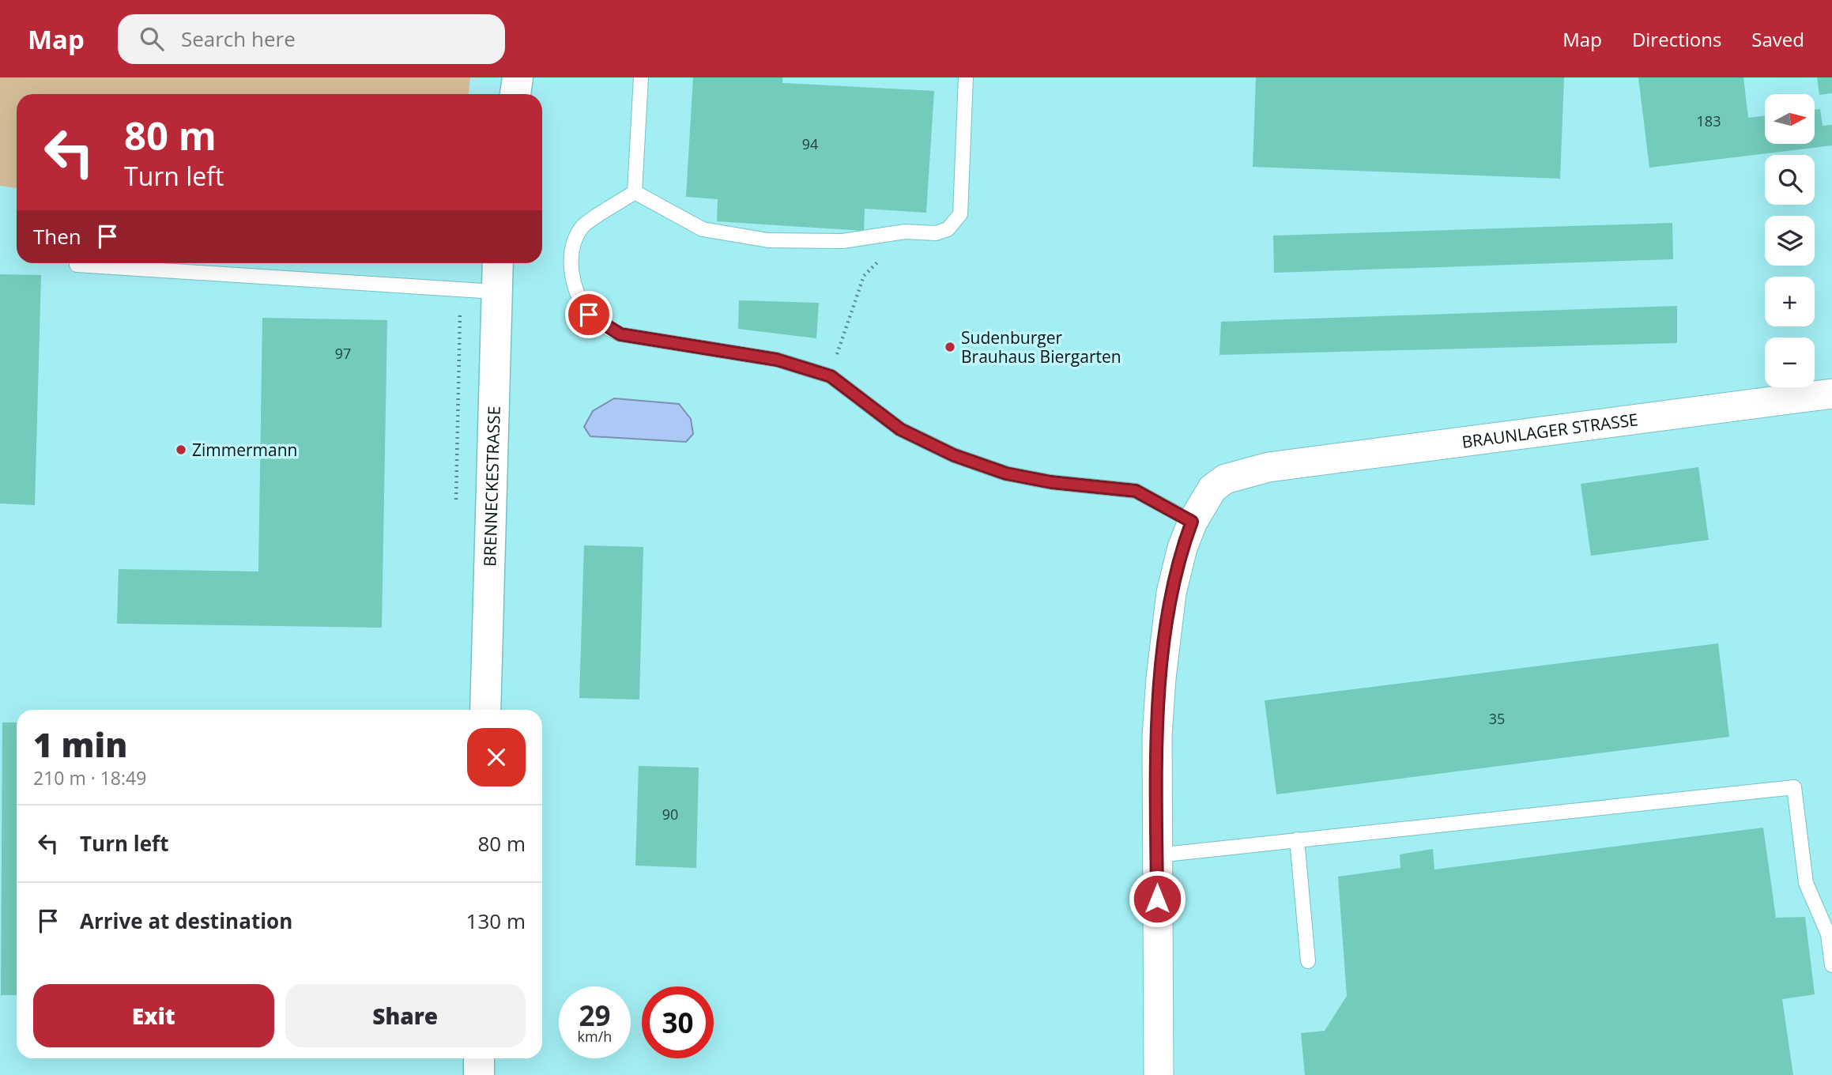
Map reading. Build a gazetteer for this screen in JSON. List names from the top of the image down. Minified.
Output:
{"streets":{"main road":["BRENNECKESTRASSE"],"street":["BRAUNLAGER STRASSE"]},"places":["Sudenburger Brauhaus Biergarten","Zimmermann"],"house_numbers":["183","94","97","35","90"],"north":"right","page":{"header":"Map","search":"Search here","nav":["Map","Directions","Saved"],"map_buttons":["+","−"],"turn":["80 m","Turn left"],"then":"Then","heading":["1 min","210 m · 18:49"],"list":[{"name":"Turn left","value":"80 m"},{"name":"Arrive at destination","value":"130 m"}],"buttons":["Exit","Share"],"speed":"29 km/h","limit":"30"}}
